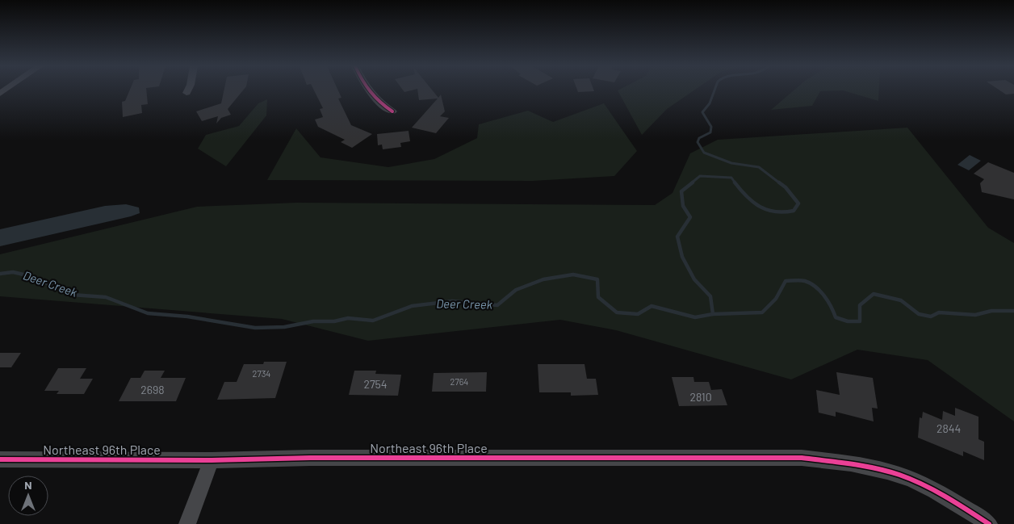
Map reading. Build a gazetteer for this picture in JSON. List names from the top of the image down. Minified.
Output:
{"streets":{"street":["Northeast 96th Place"]},"water":["Deer Creek"],"house_numbers":["2734","2764","2754","2698","2810","2844"],"north":"top"}
